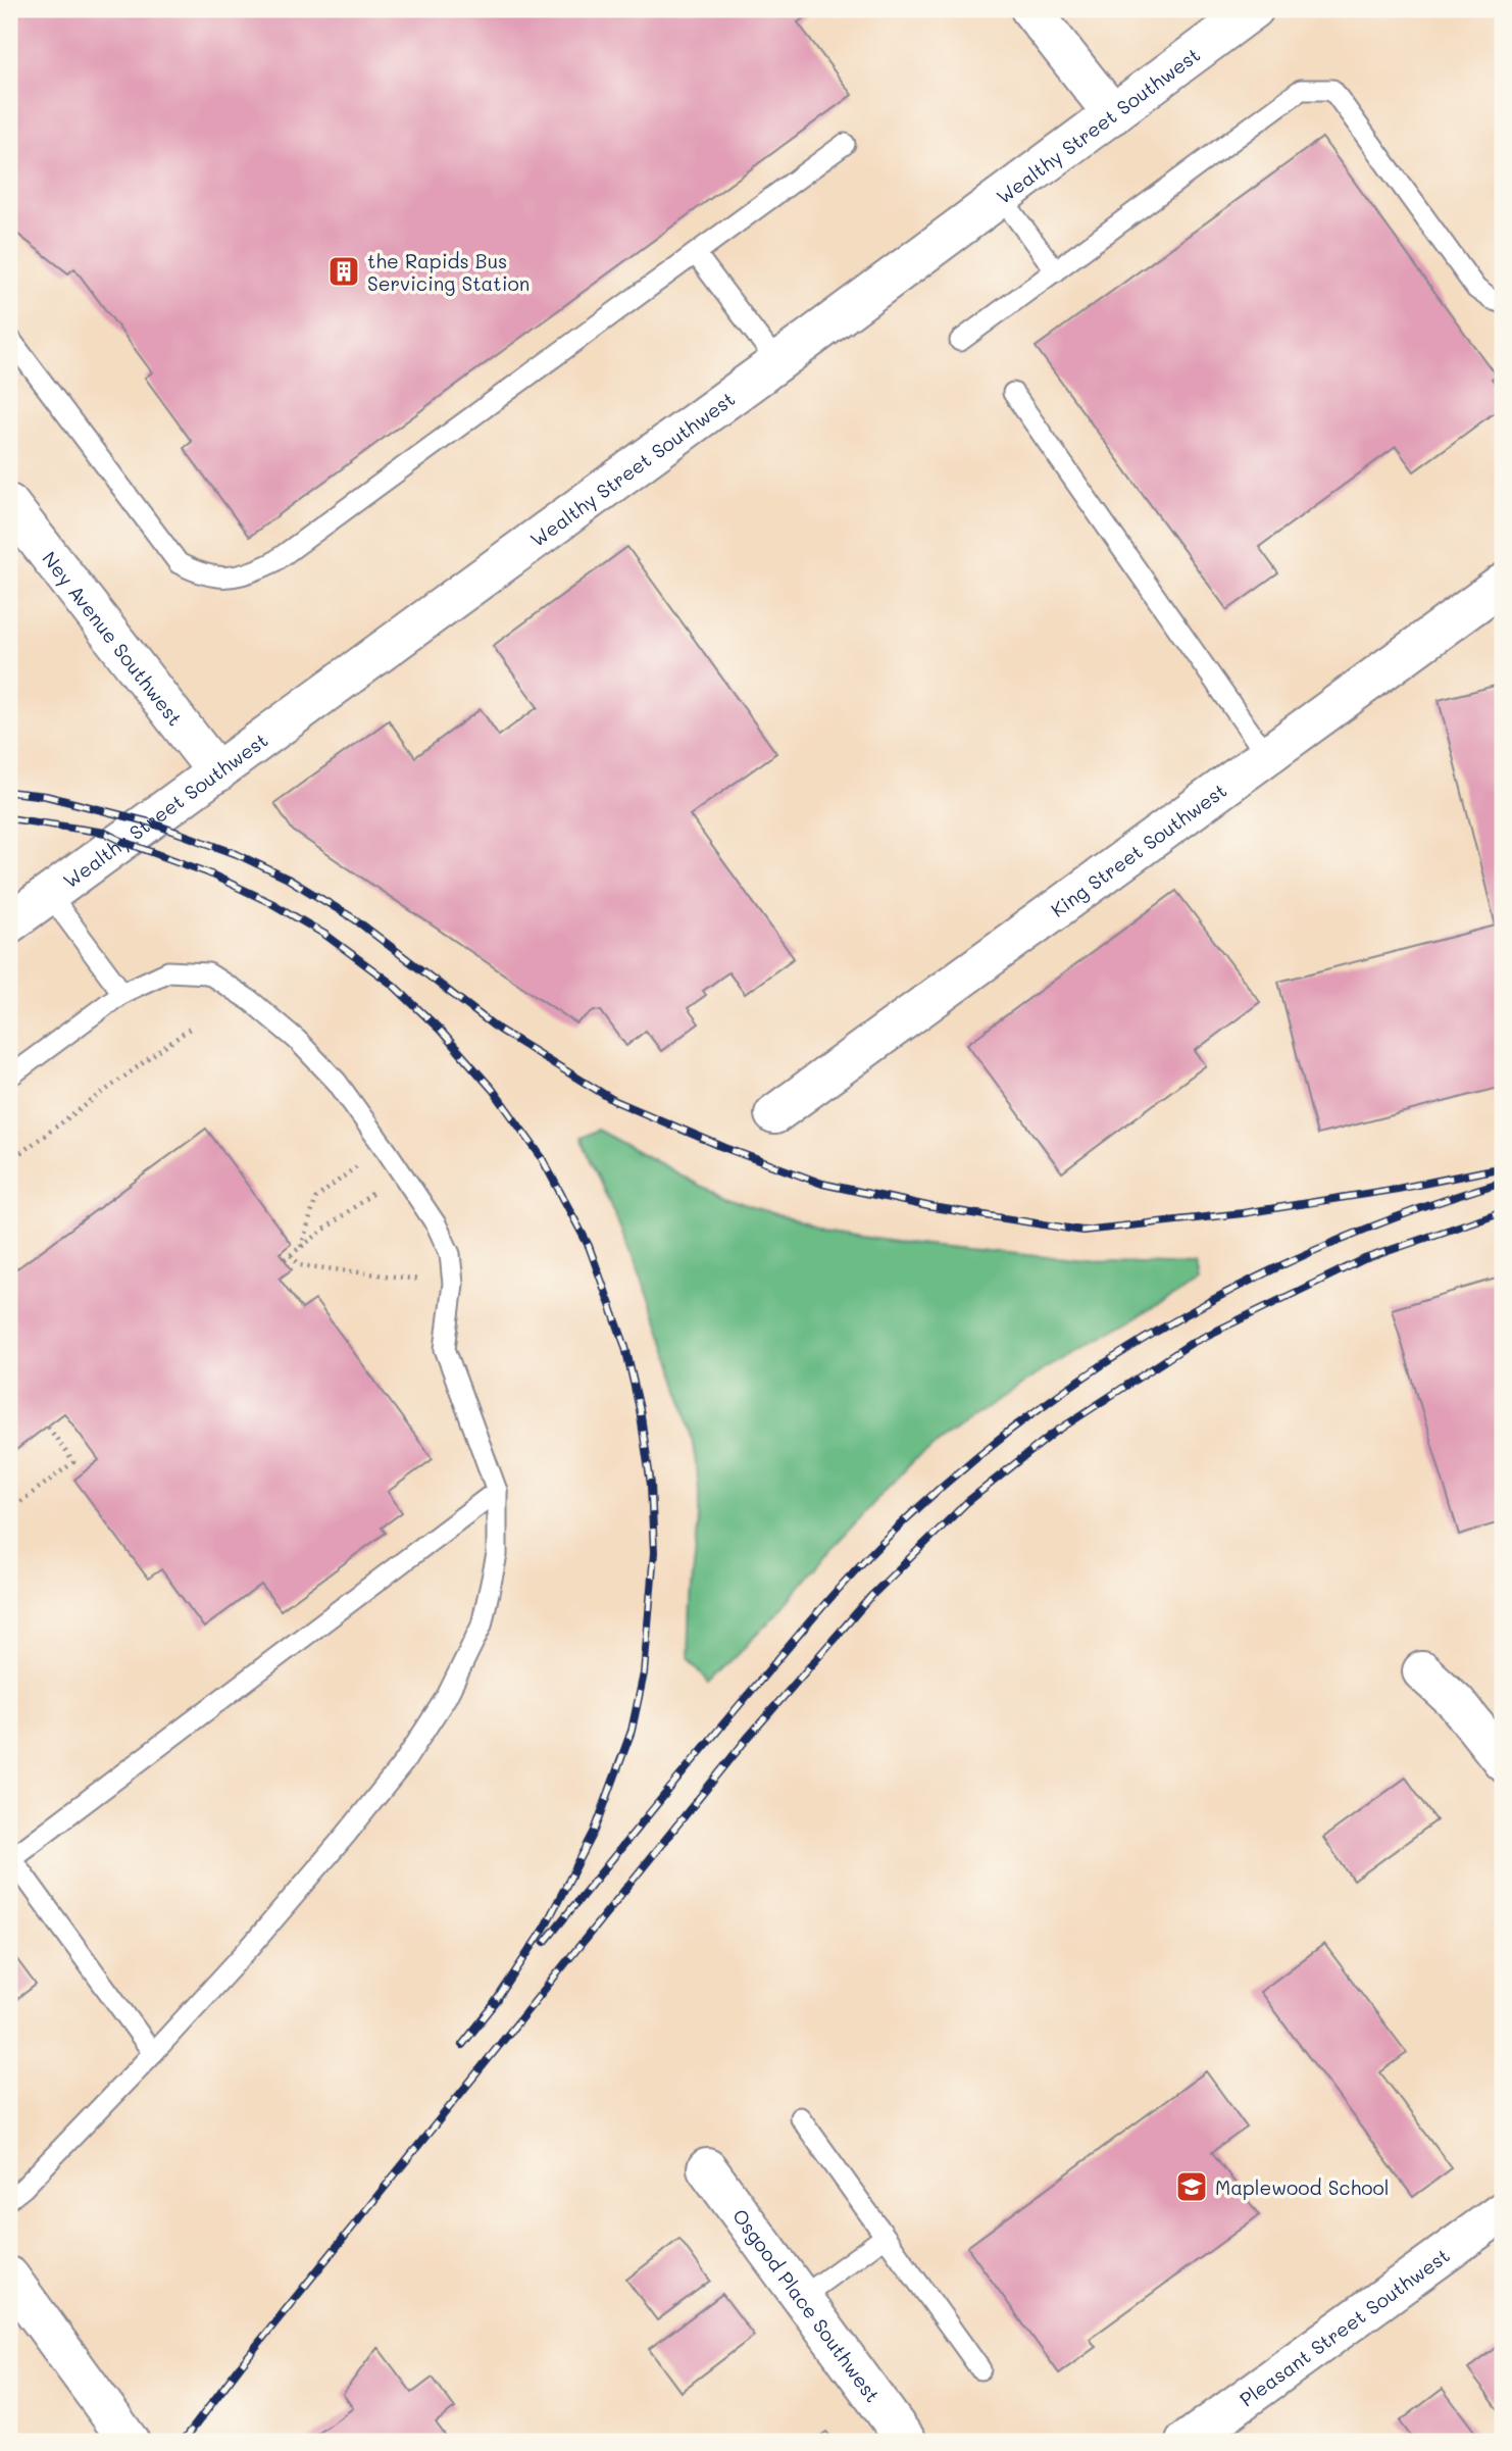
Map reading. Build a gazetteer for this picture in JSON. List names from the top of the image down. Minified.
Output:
{"streets":{"street":["Wealthy Street Southwest","Ney Avenue Southwest","King Street Southwest","Osgood Place Southwest","Pleasant Street Southwest"]},"crossings":[["Wealthy Street Southwest","Ney Avenue Southwest"]],"places":{"building":["the Rapids Bus Servicing Station"],"school or university":["Maplewood School"]}}
